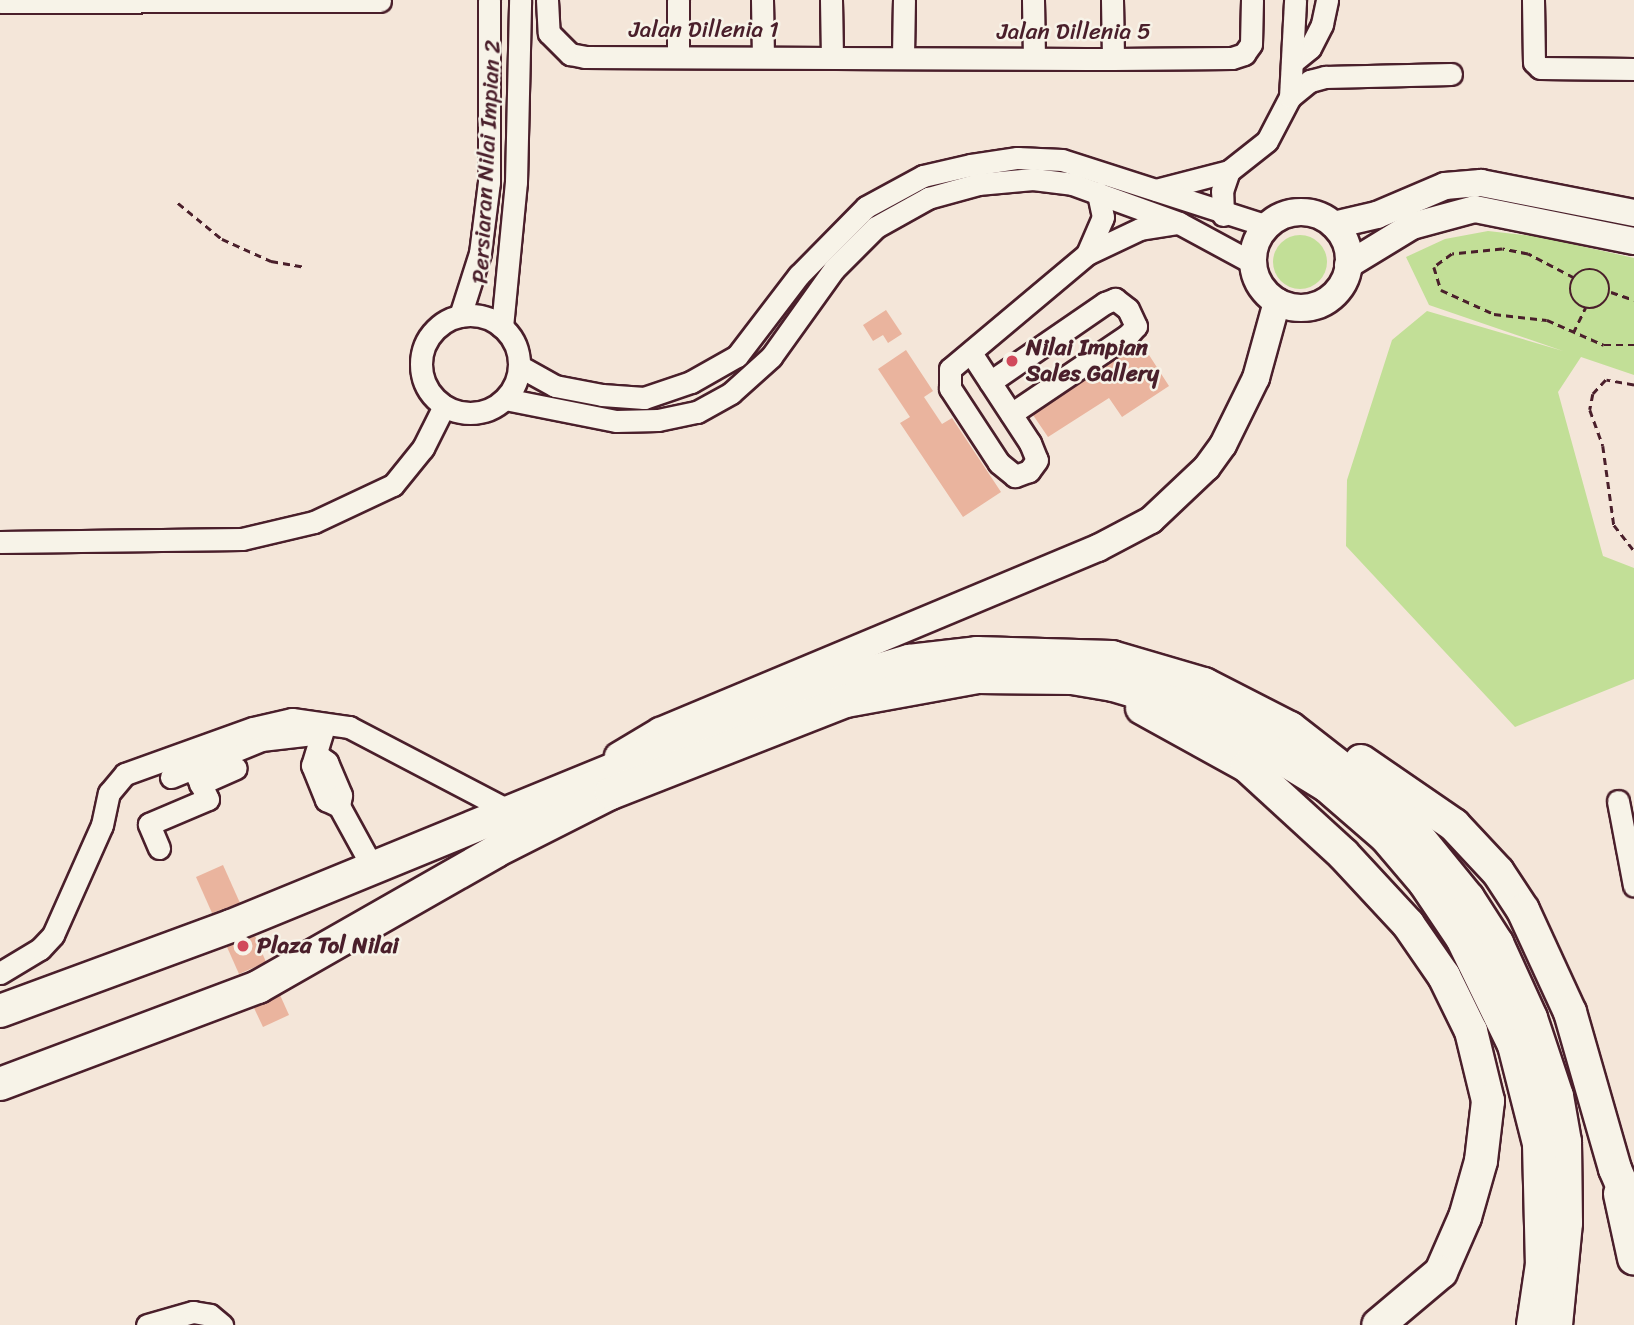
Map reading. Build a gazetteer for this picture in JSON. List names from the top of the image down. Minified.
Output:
{"streets":{"street":["Jalan Dillenia 1","Jalan Dillenia 5","Persiaran Nilai Impian 2"]},"crossings":[["Jalan Dillenia 1","Jalan Dillenia 5"]],"places":["Nilai Impian Sales Gallery","Plaza Tol Nilai"]}
